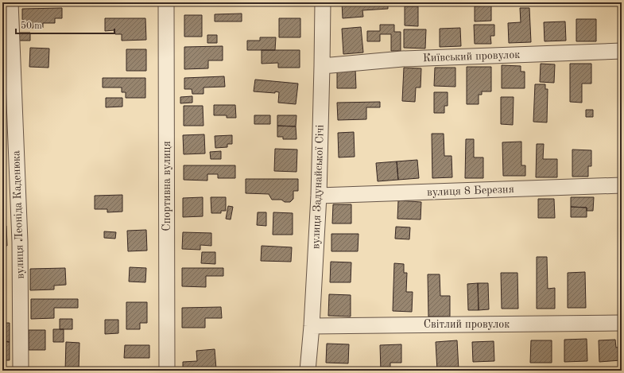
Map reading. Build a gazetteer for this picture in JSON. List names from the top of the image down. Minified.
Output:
{"streets":{"street":["Київський провулок","Спортивна вулиця","вулиця Задунайської Січі","вулиця 8 Березня","вулиця Леоніда Каденюка","Світлий провулок"]},"crossings":[["Київський провулок","вулиця Задунайської Січі"],["вулиця Задунайської Січі","вулиця 8 Березня"],["вулиця Задунайської Січі","Світлий провулок"]],"scale_bar":"50 m"}
